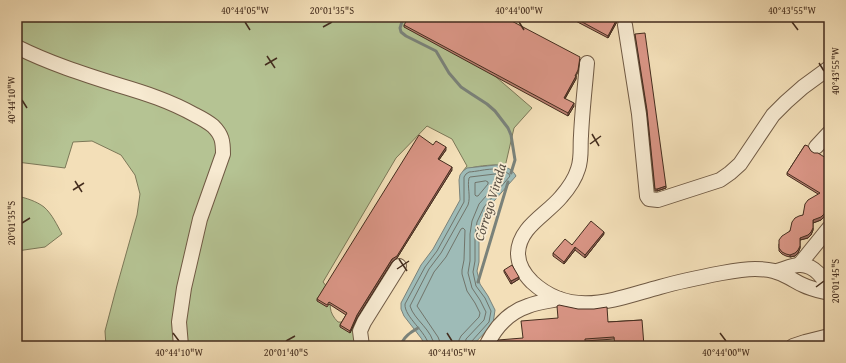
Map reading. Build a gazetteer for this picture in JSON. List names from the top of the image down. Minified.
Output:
{"water":["Córrego Virada"],"coordinates":["40°44'05\"W","20°01'35\"S","40°44'00\"W","40°43'55\"W","40°44'10\"W","20°01'45\"S","20°01'40\"S"]}
